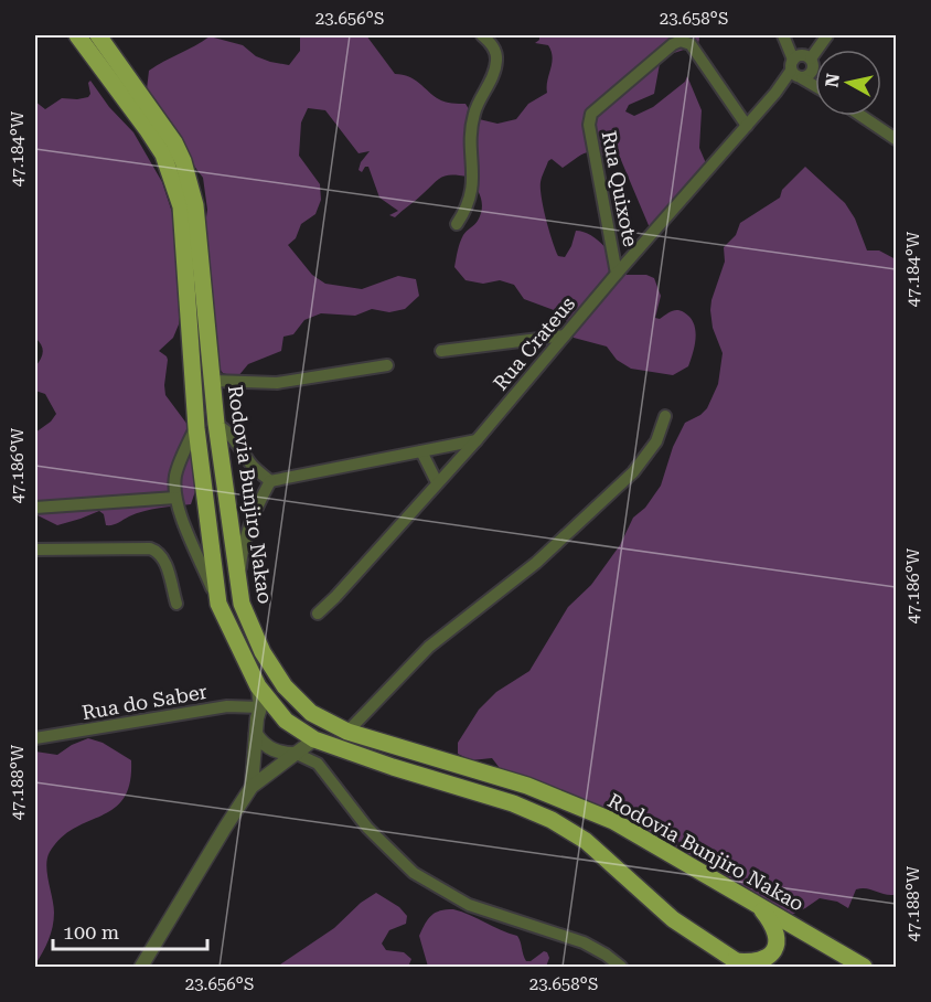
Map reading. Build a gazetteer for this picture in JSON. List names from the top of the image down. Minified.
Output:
{"streets":{"main road":["Rodovia Bunjiro Nakao"],"street":["Rua Quixote","Rua Crateus","Rua do Saber"]},"crossings":[["Rua Quixote","Rua Crateus"]],"scale_bar":"100 m","north":"left","coordinates":["23.656°S","23.658°S","47.184°W","47.186°W","47.188°W"]}
